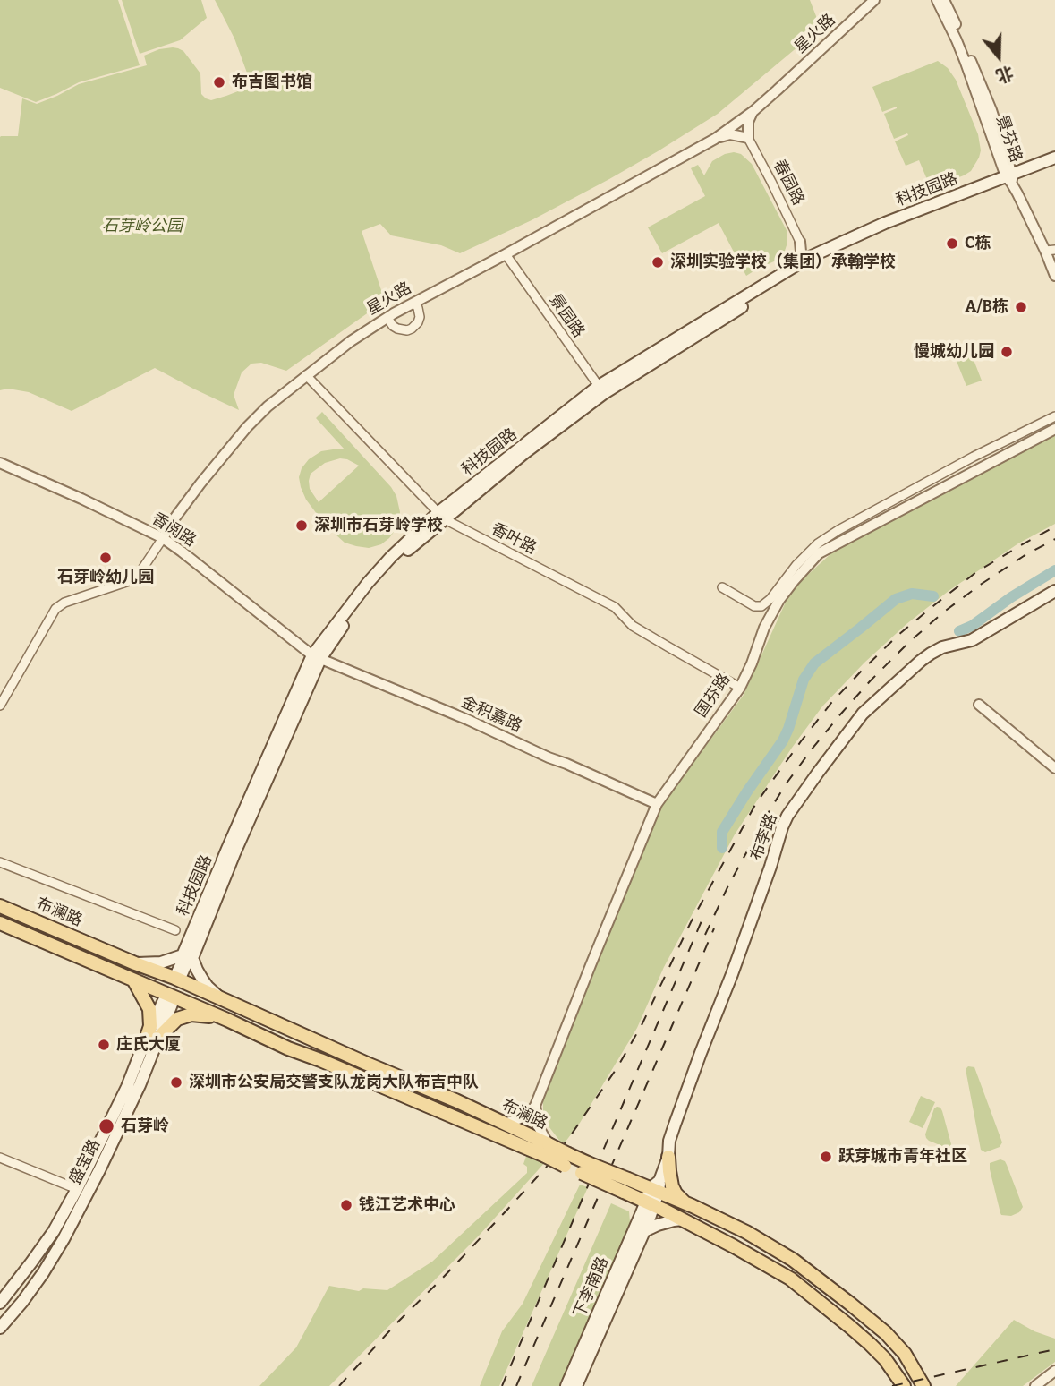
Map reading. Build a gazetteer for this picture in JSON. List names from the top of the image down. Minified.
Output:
{"streets":{"main road":["科技园路","布李路","布澜路","盛宝路","下李南路"],"street":["星火路","景芬路","春园路","景园路","香阅路","香叶路","国芬路","金积嘉路"]},"crossings":[["星火路","景园路"],["星火路","香阅路"],["星火路","香叶路"],["景芬路","科技园路"],["科技园路","景园路"],["科技园路","香阅路"],["科技园路","香叶路"],["科技园路","金积嘉路"],["科技园路","布澜路"],["科技园路","盛宝路"],["香阅路","金积嘉路"],["香叶路","国芬路"],["国芬路","金积嘉路"],["布李路","布澜路"],["布李路","下李南路"],["布澜路","盛宝路"],["布澜路","下李南路"]],"parks":["石芽岭公园"],"places":["布吉图书馆","C栋","深圳实验学校（集团）承翰学校","A/B栋","慢城幼儿园","深圳市石芽岭学校","石芽岭幼儿园","庄氏大厦","深圳市公安局交警支队龙岗大队布吉中队","石芽岭","跃芽城市青年社区","钱江艺术中心"],"north":"bottom"}
